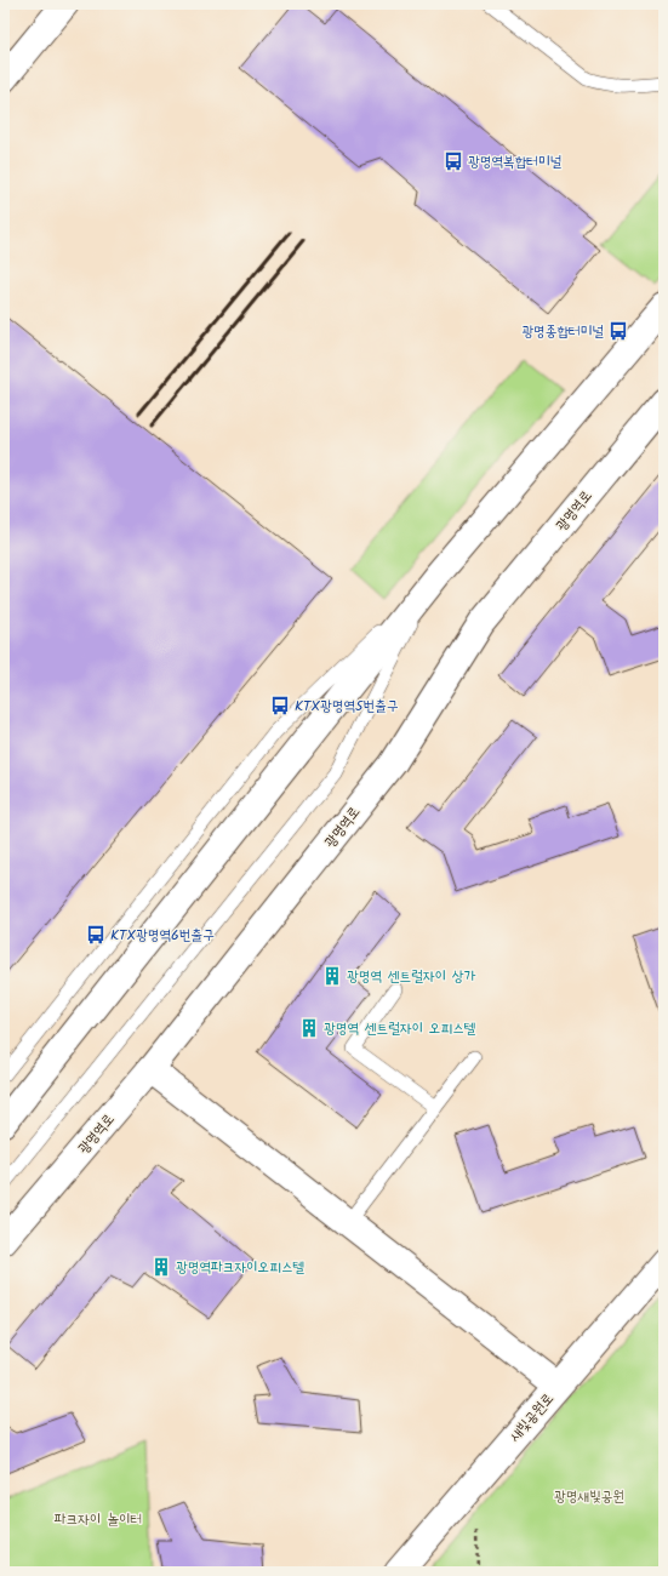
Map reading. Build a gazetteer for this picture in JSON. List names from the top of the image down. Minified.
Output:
{"streets":{"street":["광명역로","새빛공원로"]},"parks":["광명새빛공원","파크자이 놀이터"],"places":{"bus stop":["광명역복합터미널","광명종합터미널","KTX광명역5번출구","KTX광명역6번출구"],"building":["광명역 센트럴자이 상가","광명역 센트럴자이 오피스텔","광명역파크자이오피스텔"]}}
